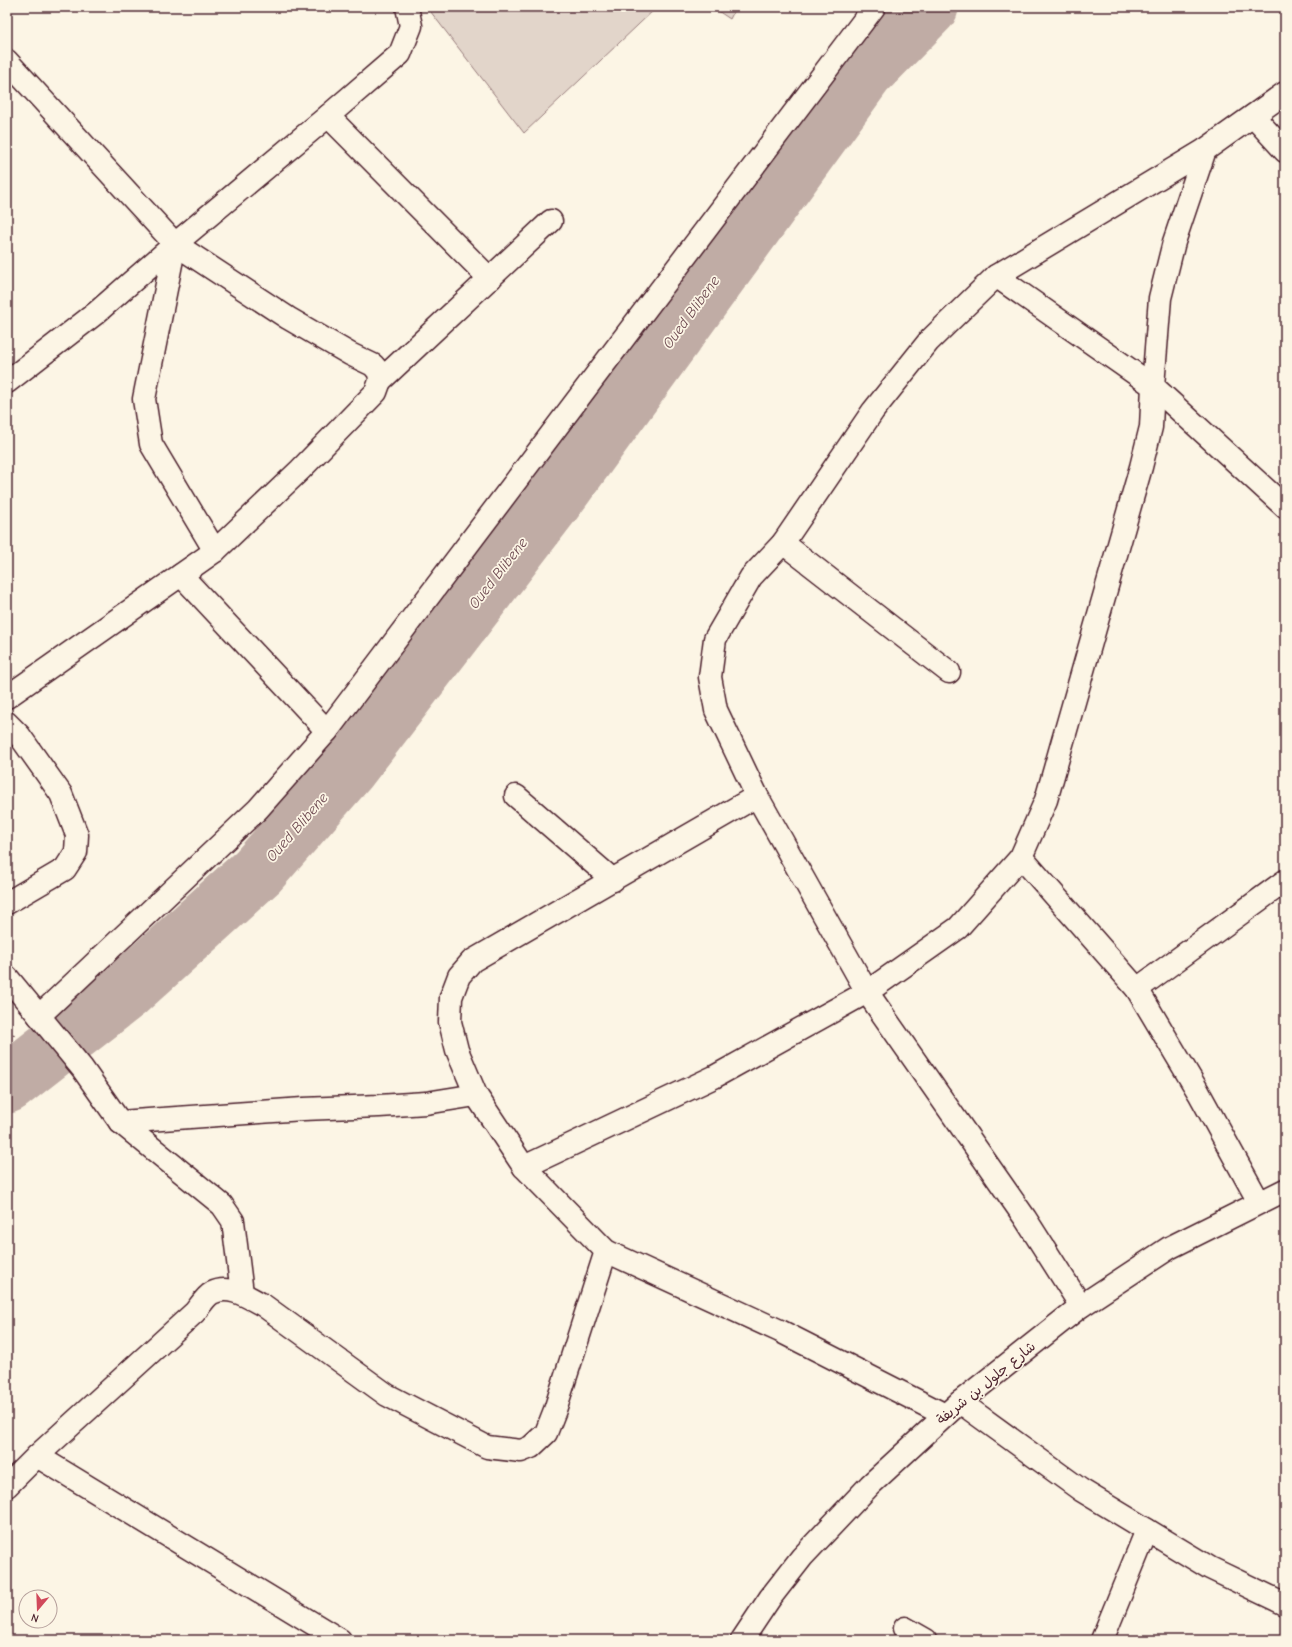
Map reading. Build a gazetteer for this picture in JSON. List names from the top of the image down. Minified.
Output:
{"streets":{"street":["شارع جلول بن شريفة"]},"water":["Oued Blibene"],"north":"bottom"}
